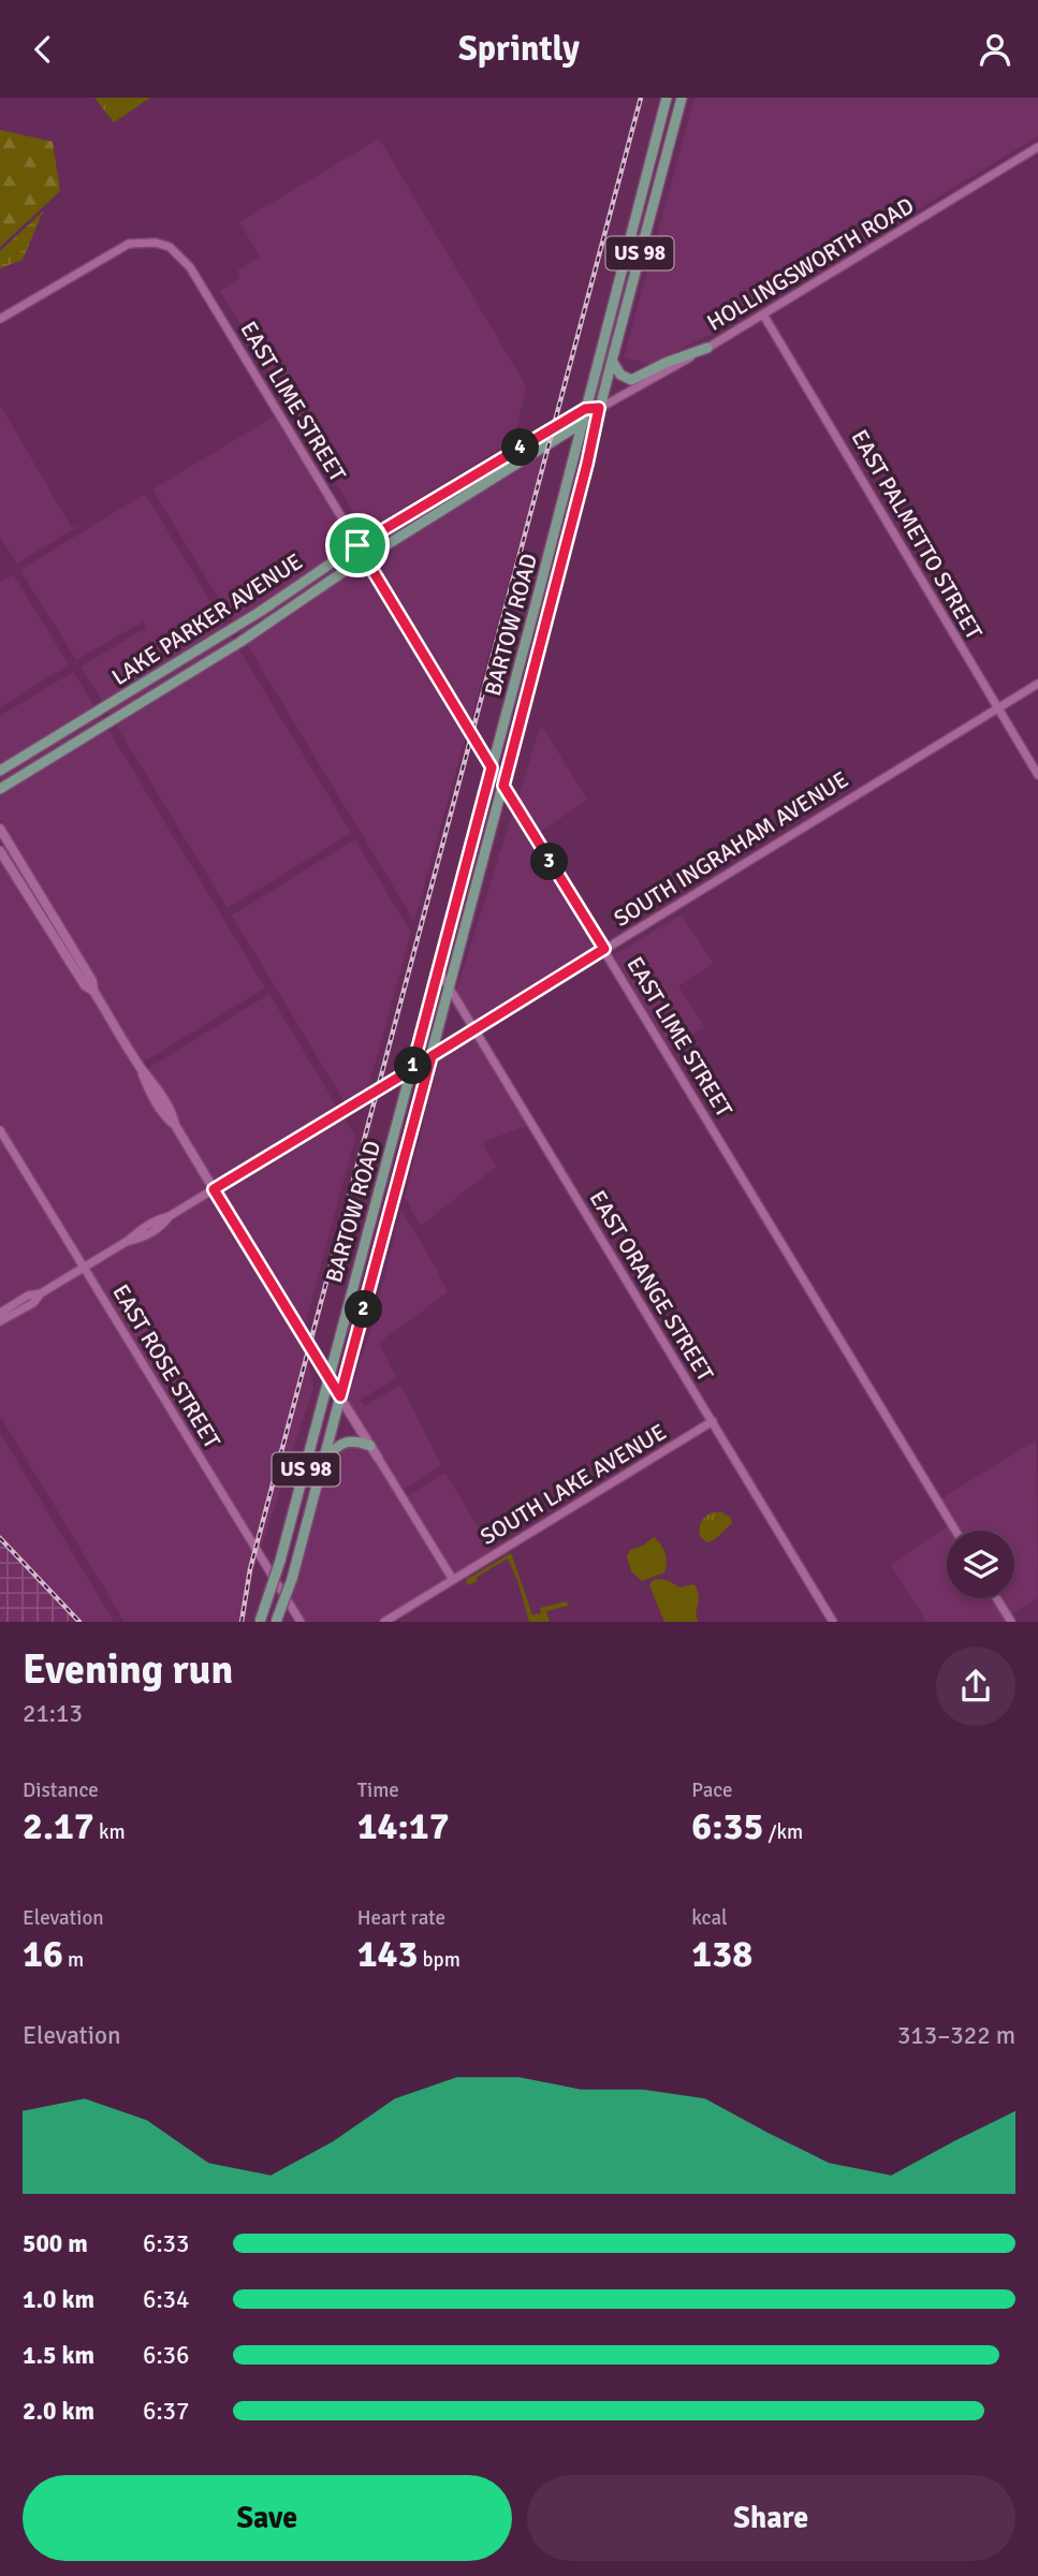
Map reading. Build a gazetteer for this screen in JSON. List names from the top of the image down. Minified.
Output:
{"streets":{"main road":["US 98","LAKE PARKER AVENUE","BARTOW ROAD"],"street":["HOLLINGSWORTH ROAD","EAST LIME STREET","EAST PALMETTO STREET","SOUTH INGRAHAM AVENUE","EAST ORANGE STREET","EAST ROSE STREET","SOUTH LAKE AVENUE"]},"crossings":[["US 98","BARTOW ROAD"],["HOLLINGSWORTH ROAD","EAST PALMETTO STREET"],["HOLLINGSWORTH ROAD","LAKE PARKER AVENUE"],["HOLLINGSWORTH ROAD","BARTOW ROAD"],["EAST LIME STREET","LAKE PARKER AVENUE"],["EAST LIME STREET","BARTOW ROAD"],["EAST LIME STREET","SOUTH INGRAHAM AVENUE"],["EAST PALMETTO STREET","SOUTH INGRAHAM AVENUE"],["LAKE PARKER AVENUE","BARTOW ROAD"],["BARTOW ROAD","SOUTH INGRAHAM AVENUE"],["BARTOW ROAD","EAST ORANGE STREET"],["SOUTH INGRAHAM AVENUE","EAST ORANGE STREET"],["SOUTH INGRAHAM AVENUE","EAST ROSE STREET"],["EAST ORANGE STREET","SOUTH LAKE AVENUE"]],"page":{"header":"Sprintly","pins":["4","3","1","2"],"heading":["Evening run","21:13"],"stats":[["Distance","2.17 km"],["Time","14:17"],["Pace","6:35 /km"],["Elevation","16 m"],["Heart rate","143 bpm"],["kcal","138"]],"chart":["Elevation","313–322 m"],"list":[{"name":"500 m","note":"6:33"},{"name":"1.0 km","note":"6:34"},{"name":"1.5 km","note":"6:36"},{"name":"2.0 km","note":"6:37"}],"buttons":["Save","Share"]}}
